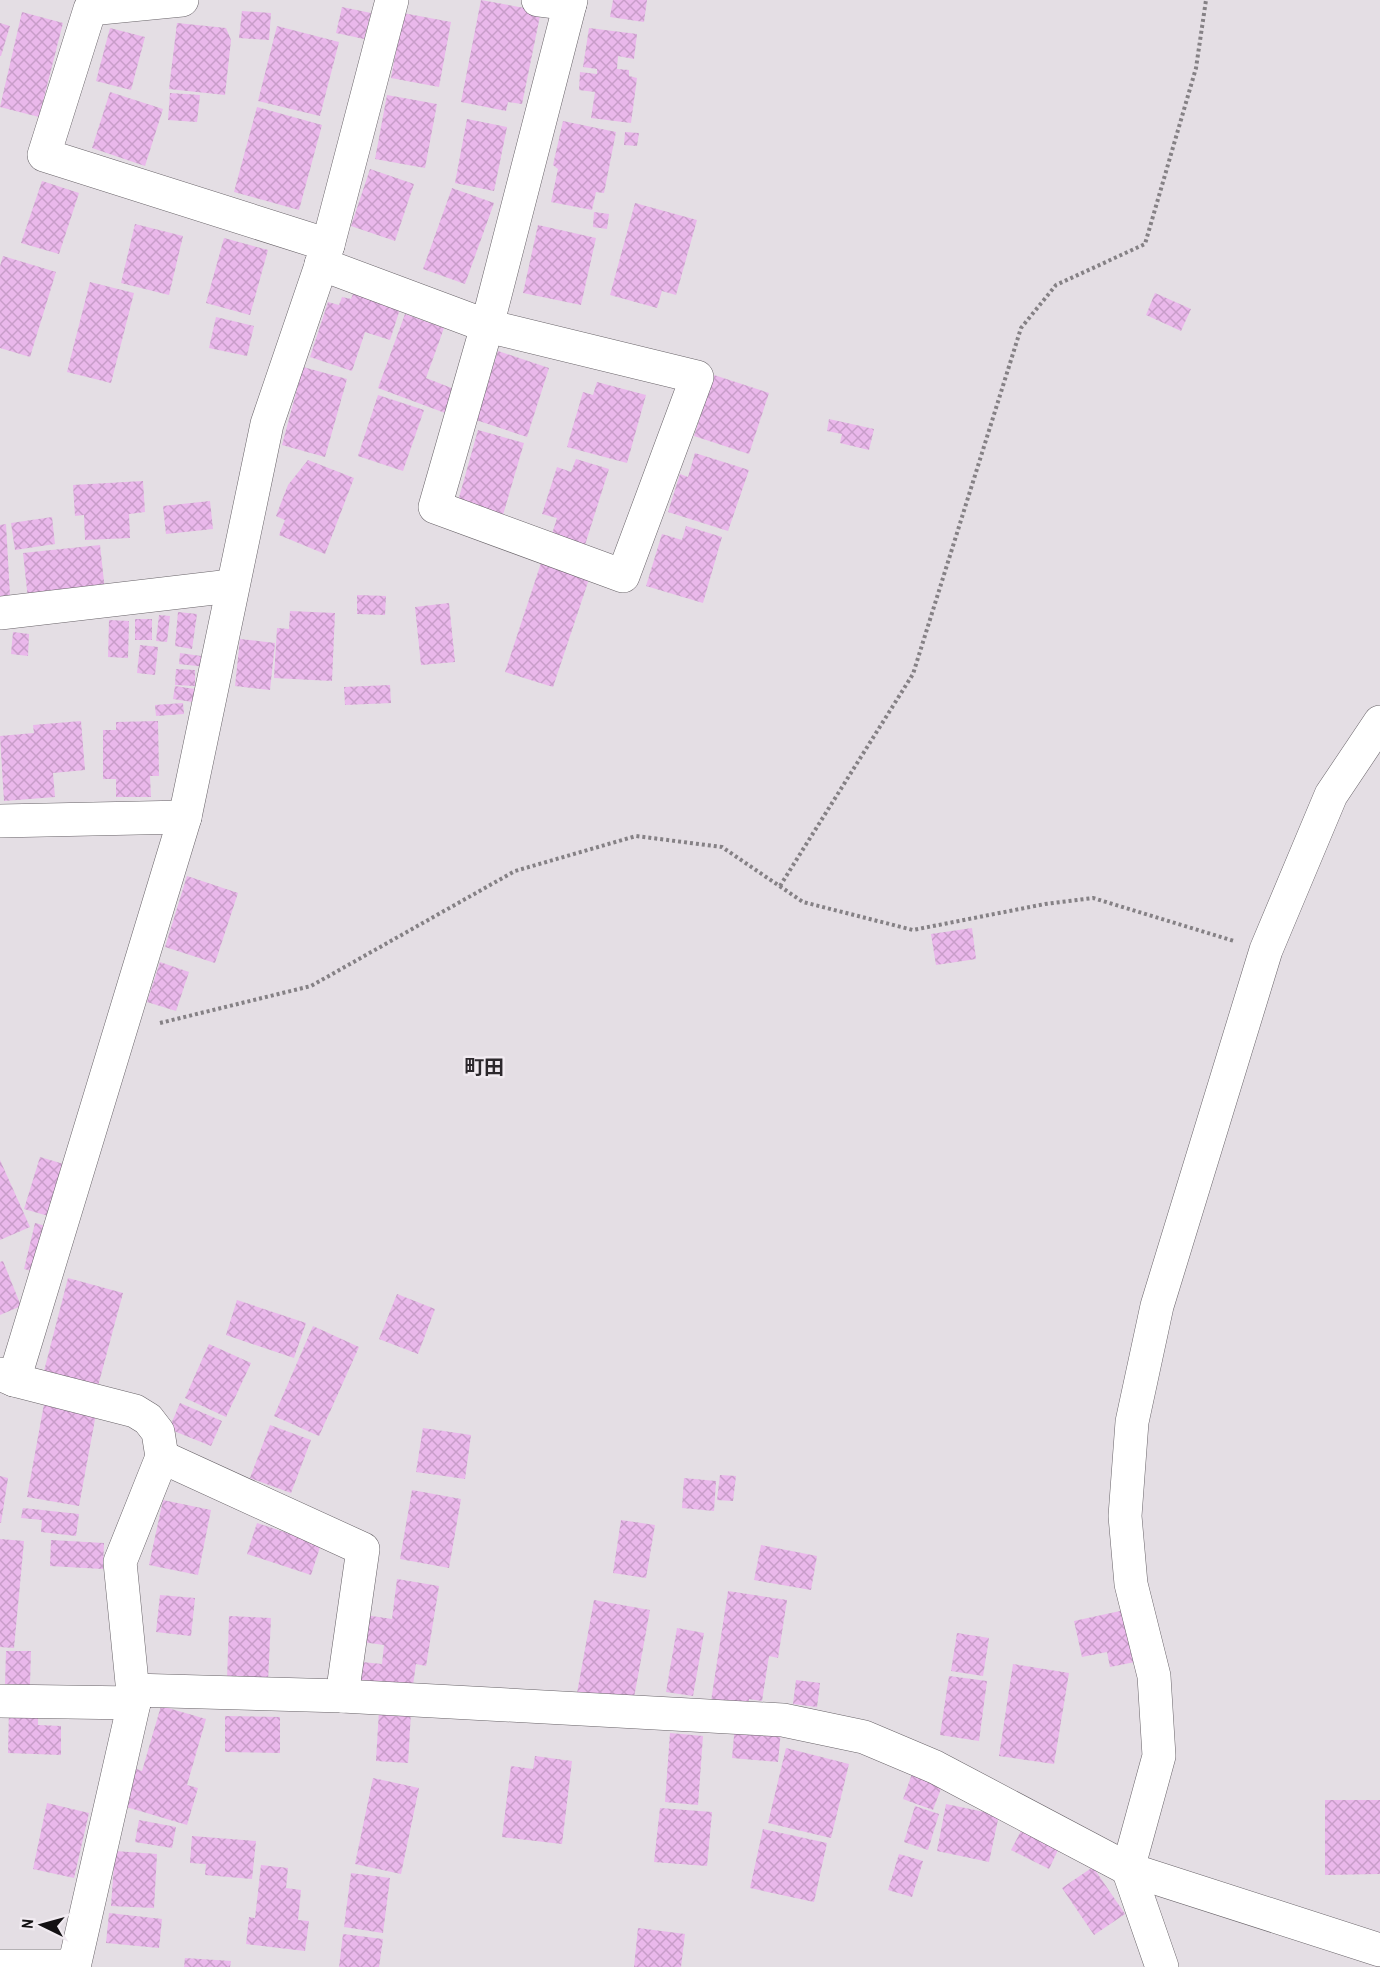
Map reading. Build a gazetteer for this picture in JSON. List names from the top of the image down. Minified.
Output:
{"districts":["町田"],"north":"left"}
